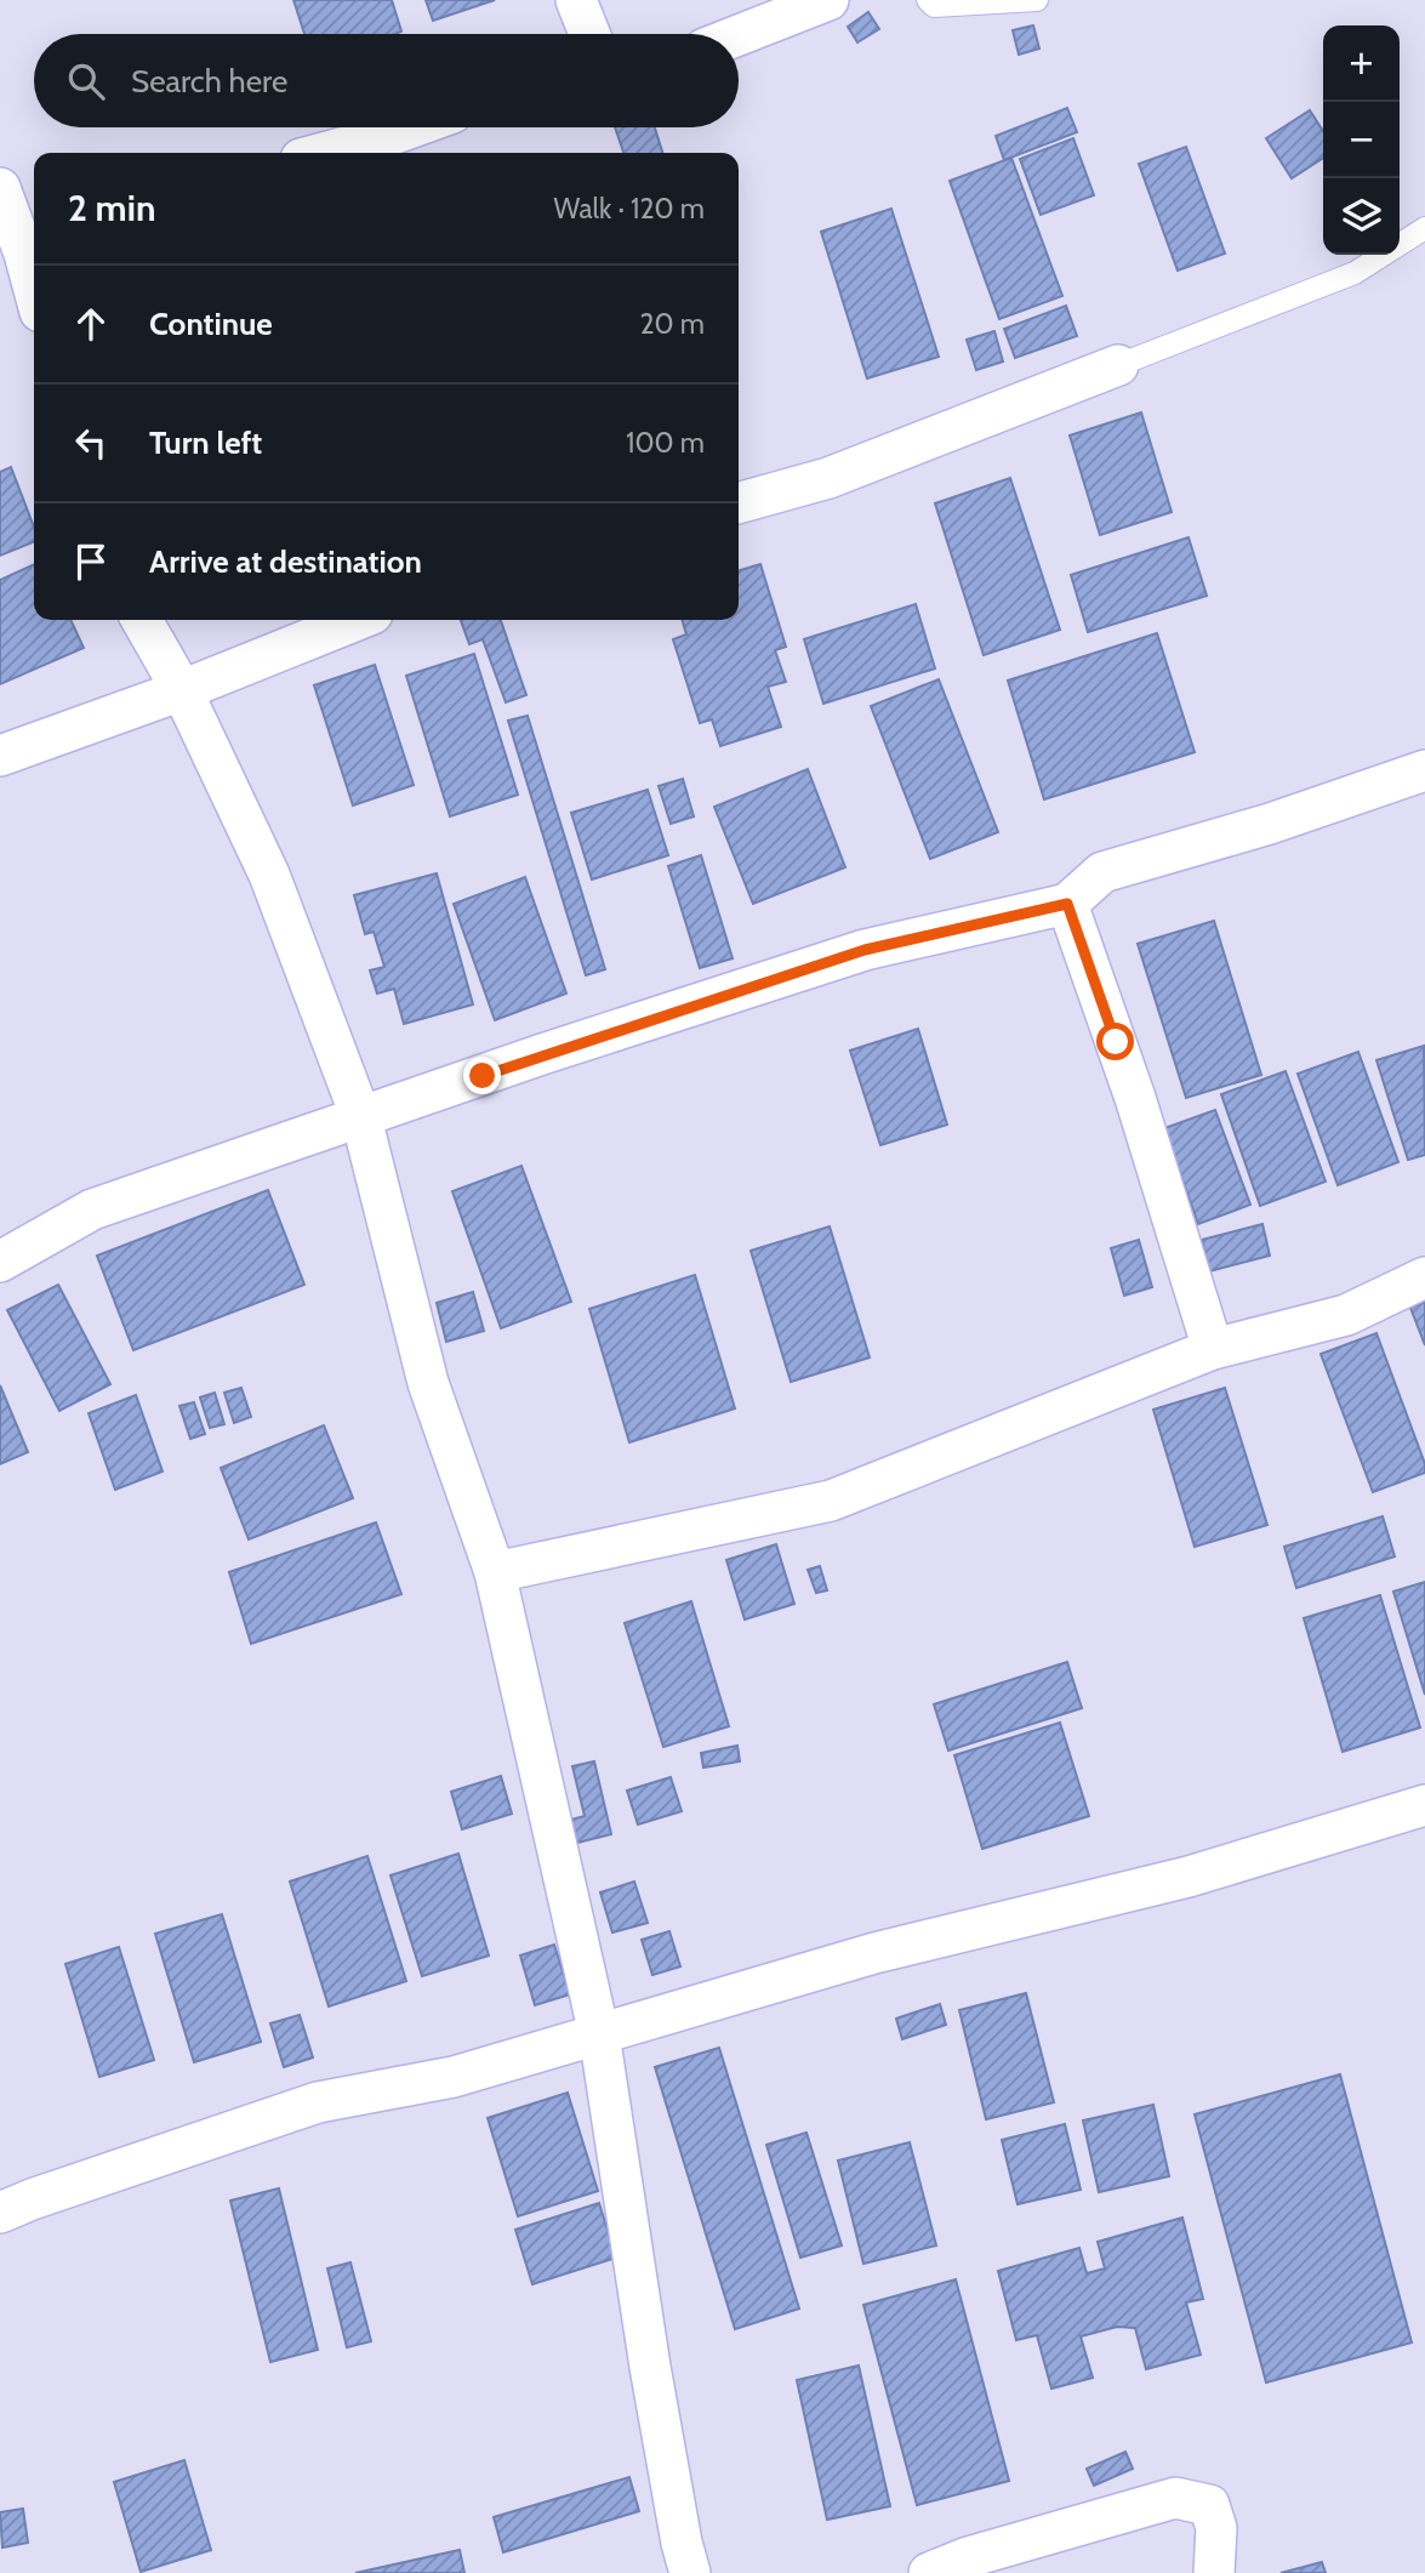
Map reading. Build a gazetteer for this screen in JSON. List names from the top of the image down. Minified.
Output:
{"page":{"map_buttons":["+","−"],"search":"Search here","heading":["2 min","Walk · 120 m"],"list":[["Continue","20 m"],["Turn left","100 m"],"Arrive at destination"]}}
